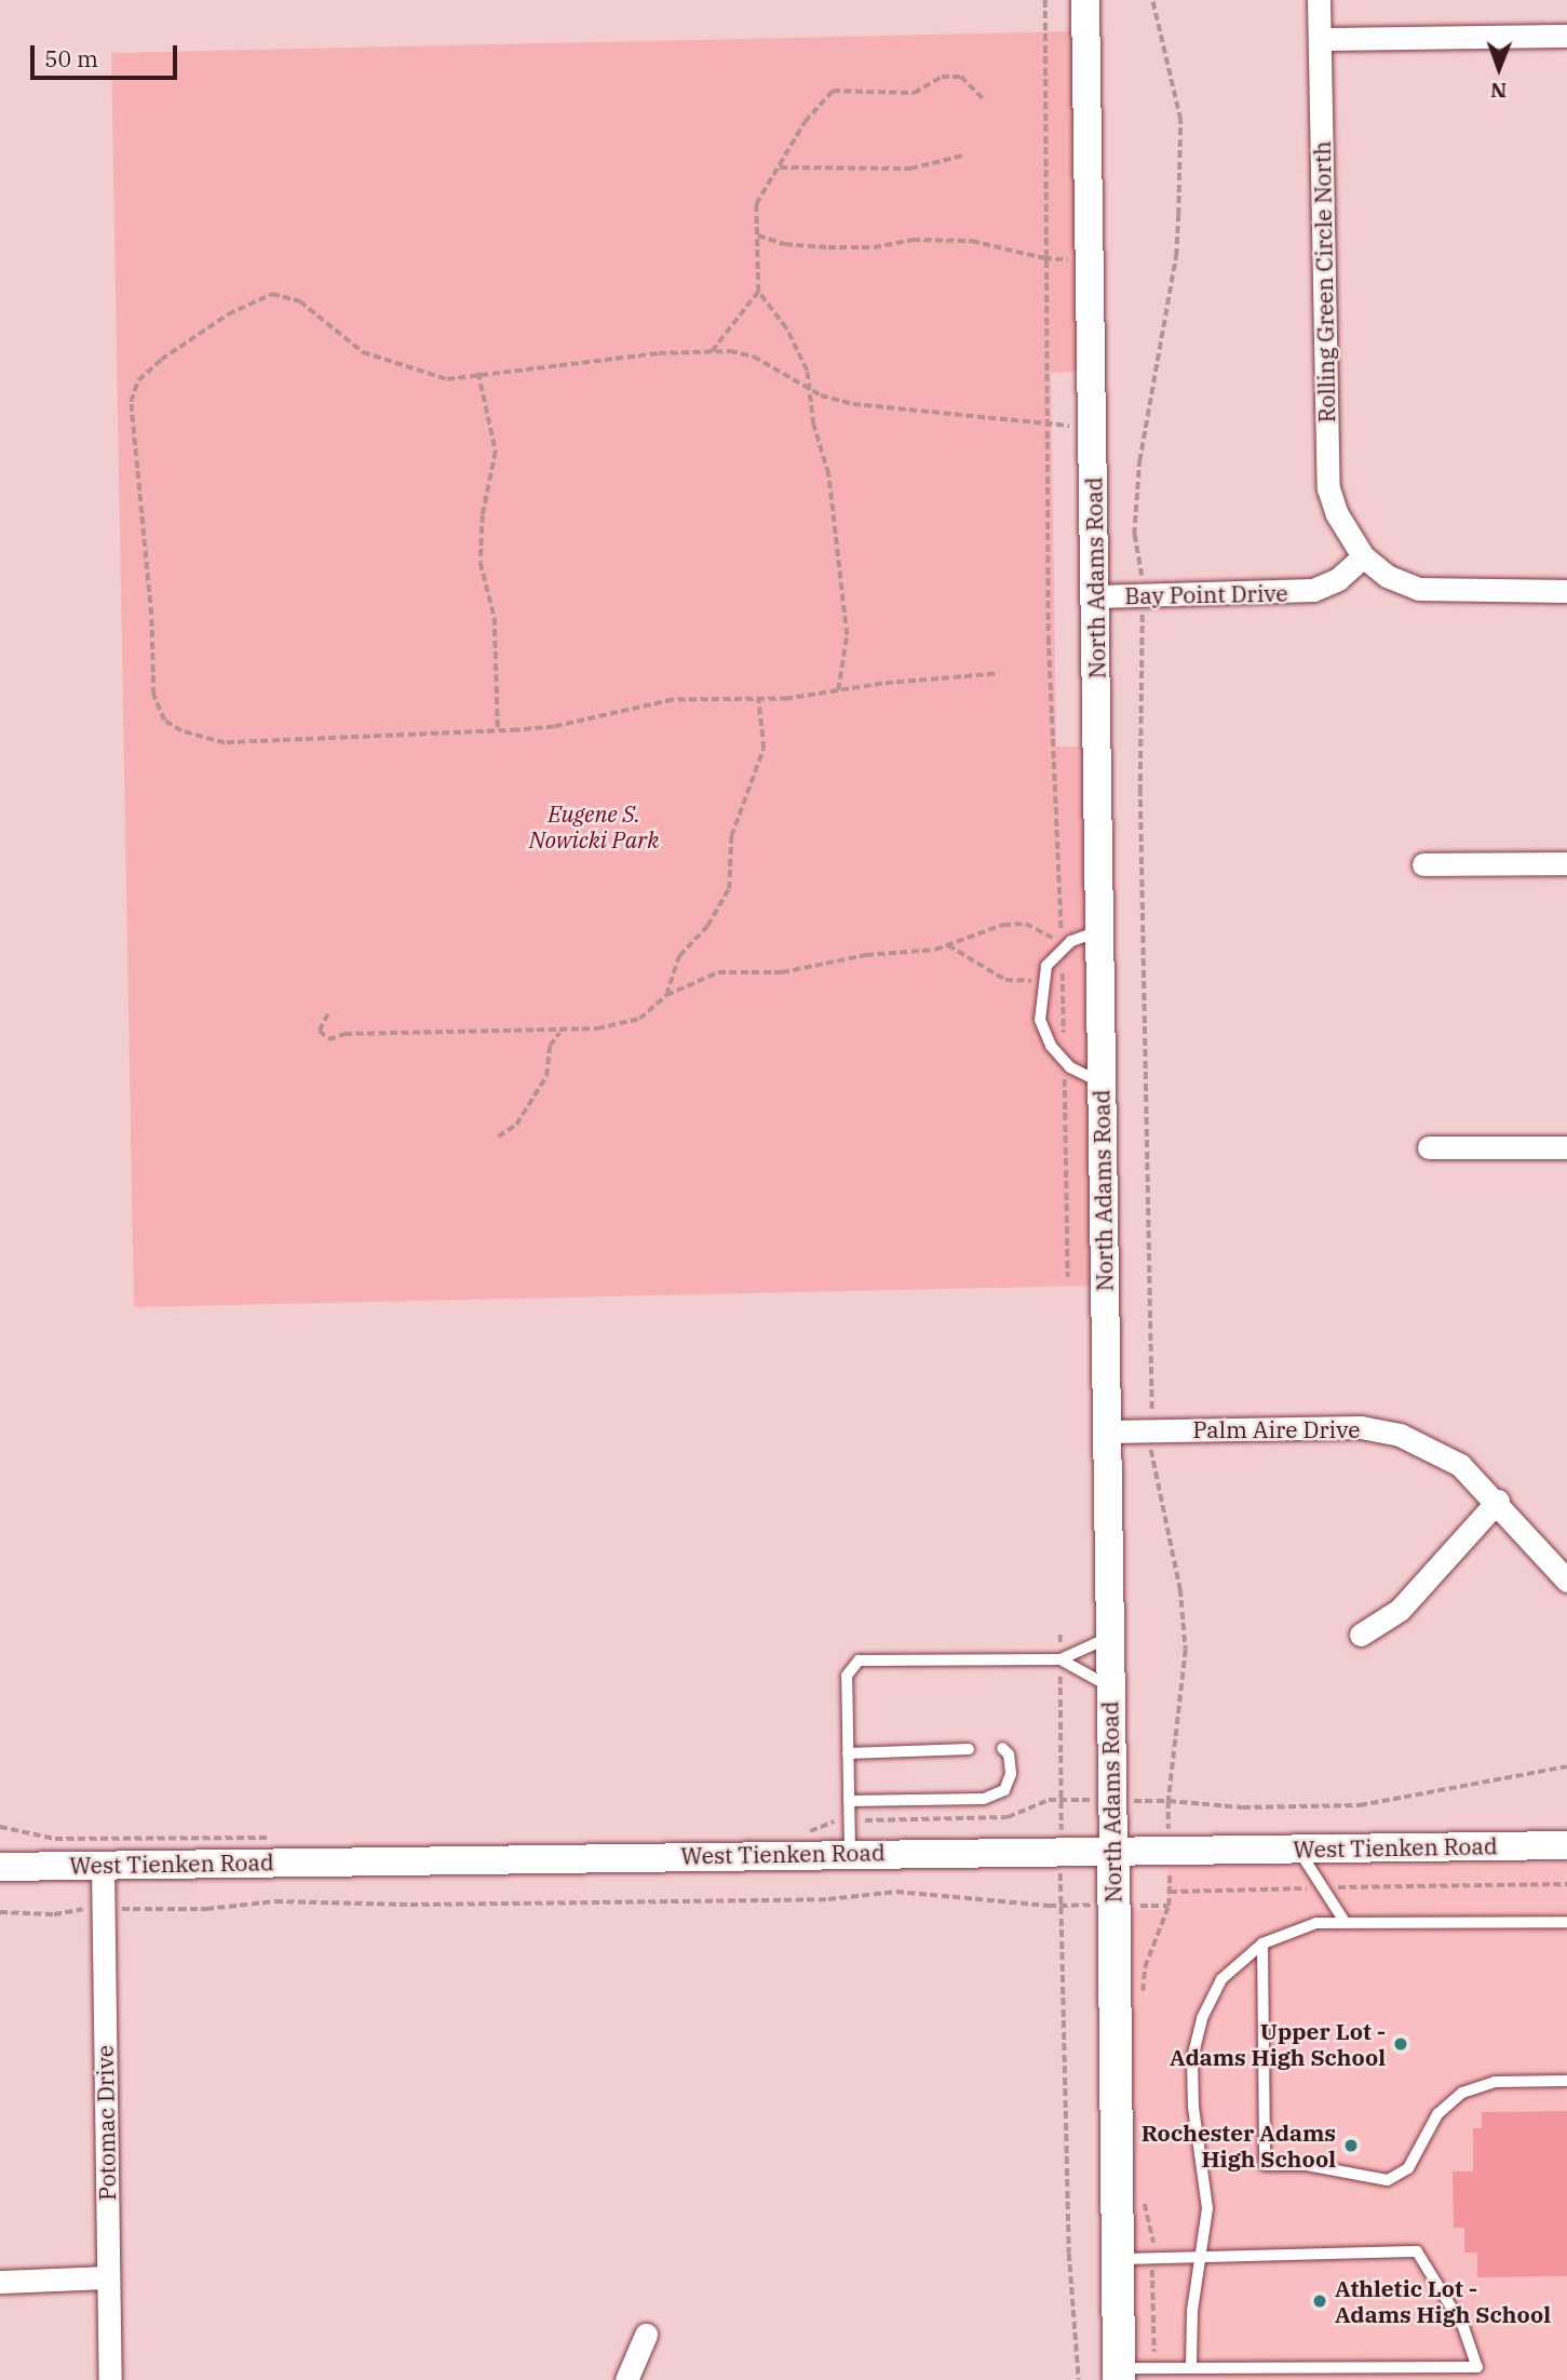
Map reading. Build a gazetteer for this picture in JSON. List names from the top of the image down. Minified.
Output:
{"streets":{"main road":["North Adams Road"],"street":["Rolling Green Circle North","Bay Point Drive","Palm Aire Drive","West Tienken Road","Potomac Drive"]},"crossings":[["Rolling Green Circle North","Bay Point Drive"],["North Adams Road","Bay Point Drive"],["North Adams Road","Palm Aire Drive"],["North Adams Road","West Tienken Road"],["West Tienken Road","Potomac Drive"]],"parks":["Eugene S. Nowicki Park"],"places":["Upper Lot - Adams High School","Rochester Adams High School","Athletic Lot - Adams High School"],"scale_bar":"50 m","north":"bottom"}
